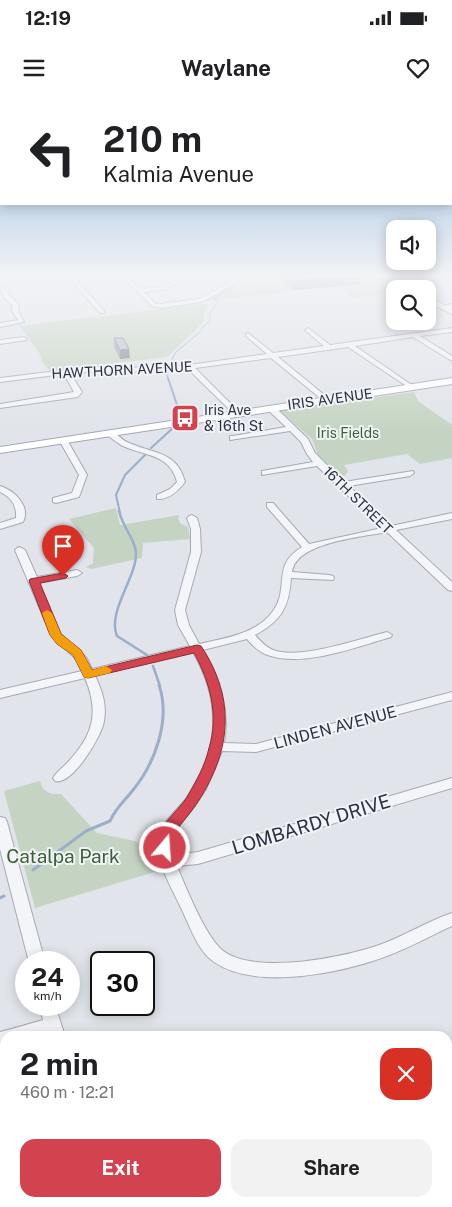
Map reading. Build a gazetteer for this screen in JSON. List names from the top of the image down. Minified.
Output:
{"streets":{"main road":["IRIS AVENUE"],"street":["HAWTHORN AVENUE","16TH STREET","LINDEN AVENUE","LOMBARDY DRIVE"]},"crossings":[["IRIS AVENUE","16TH STREET"]],"parks":["Iris Fields","Catalpa Park"],"places":{"bus stop":["Iris Ave & 16th St"]},"page":{"status":"12:19","header":"Waylane","turn":["210 m","Kalmia Avenue"],"speed":"24 km/h","limit":"30","heading":["2 min","460 m · 12:21"],"buttons":["Exit","Share"]}}
